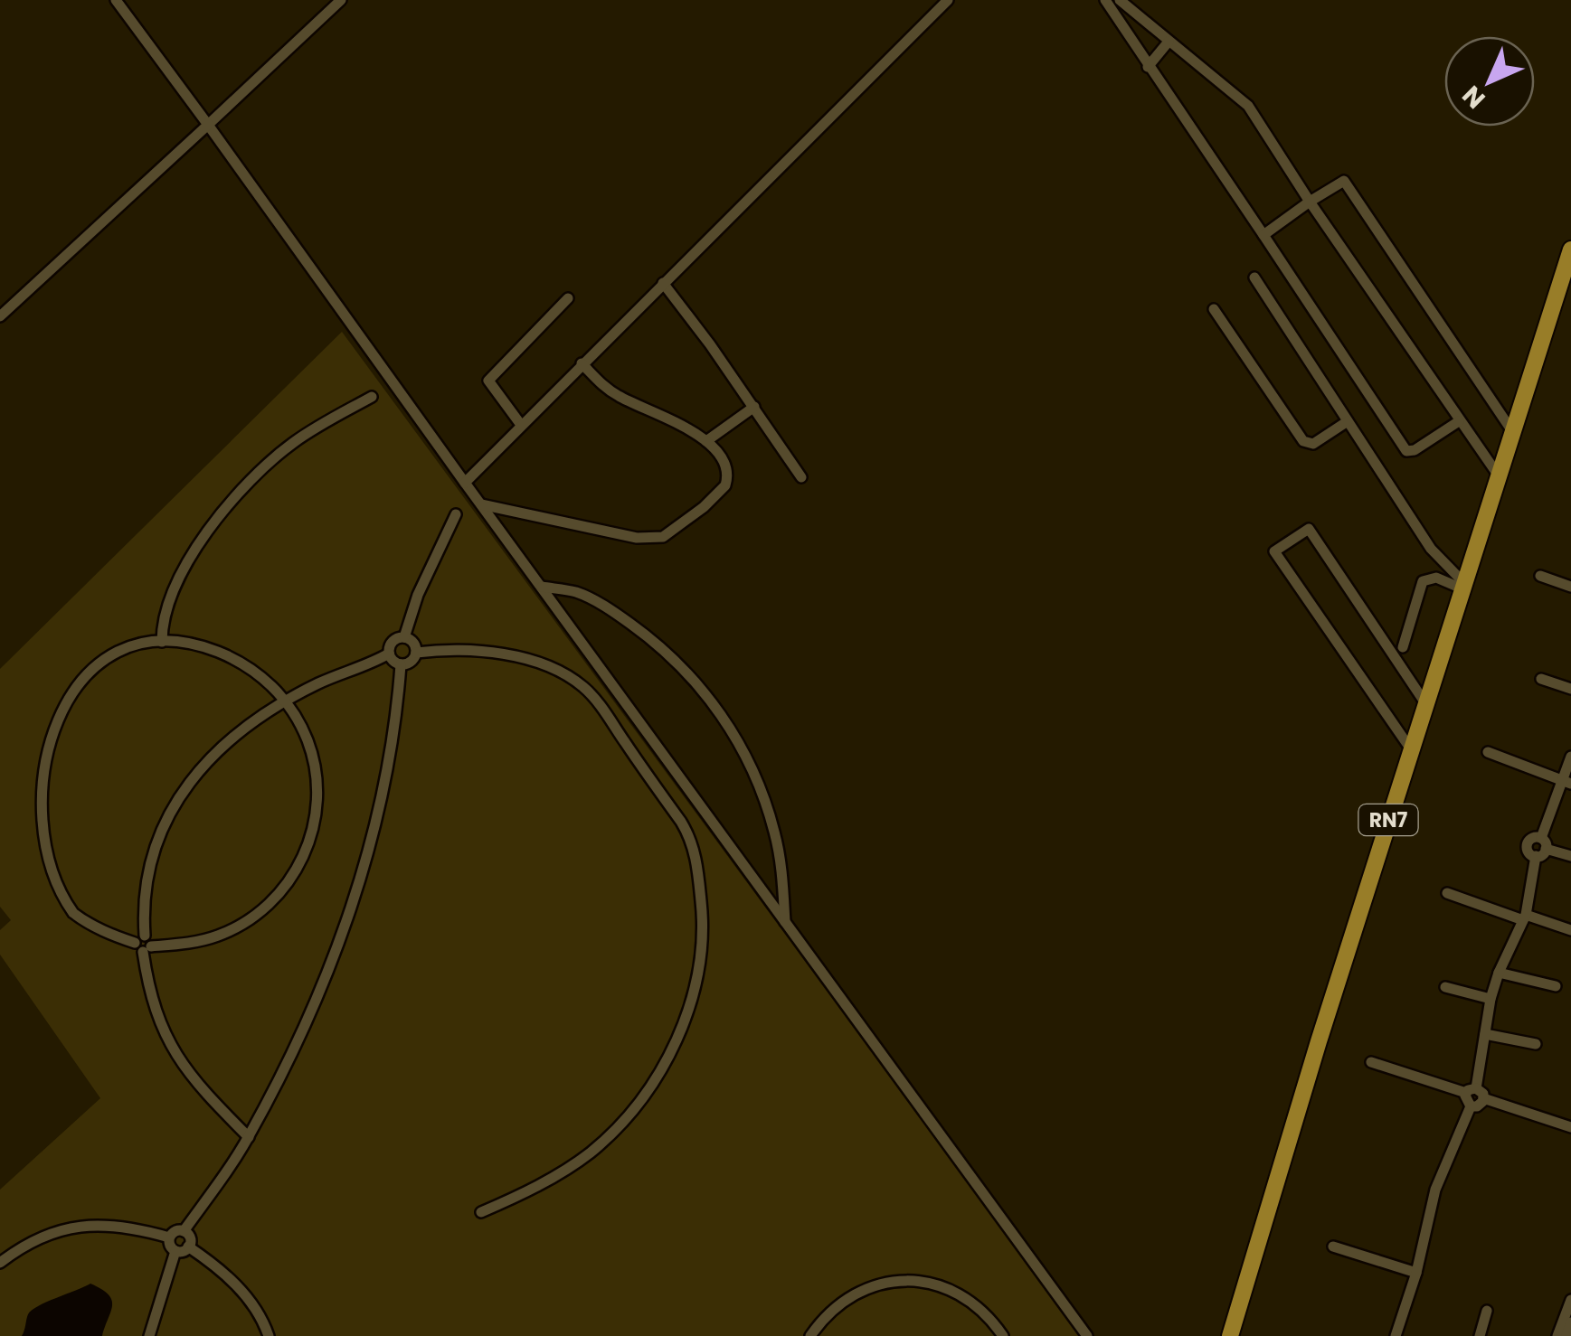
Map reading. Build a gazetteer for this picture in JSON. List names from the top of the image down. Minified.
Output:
{"streets":{"main road":["RN7"]},"north":"bottom left"}
